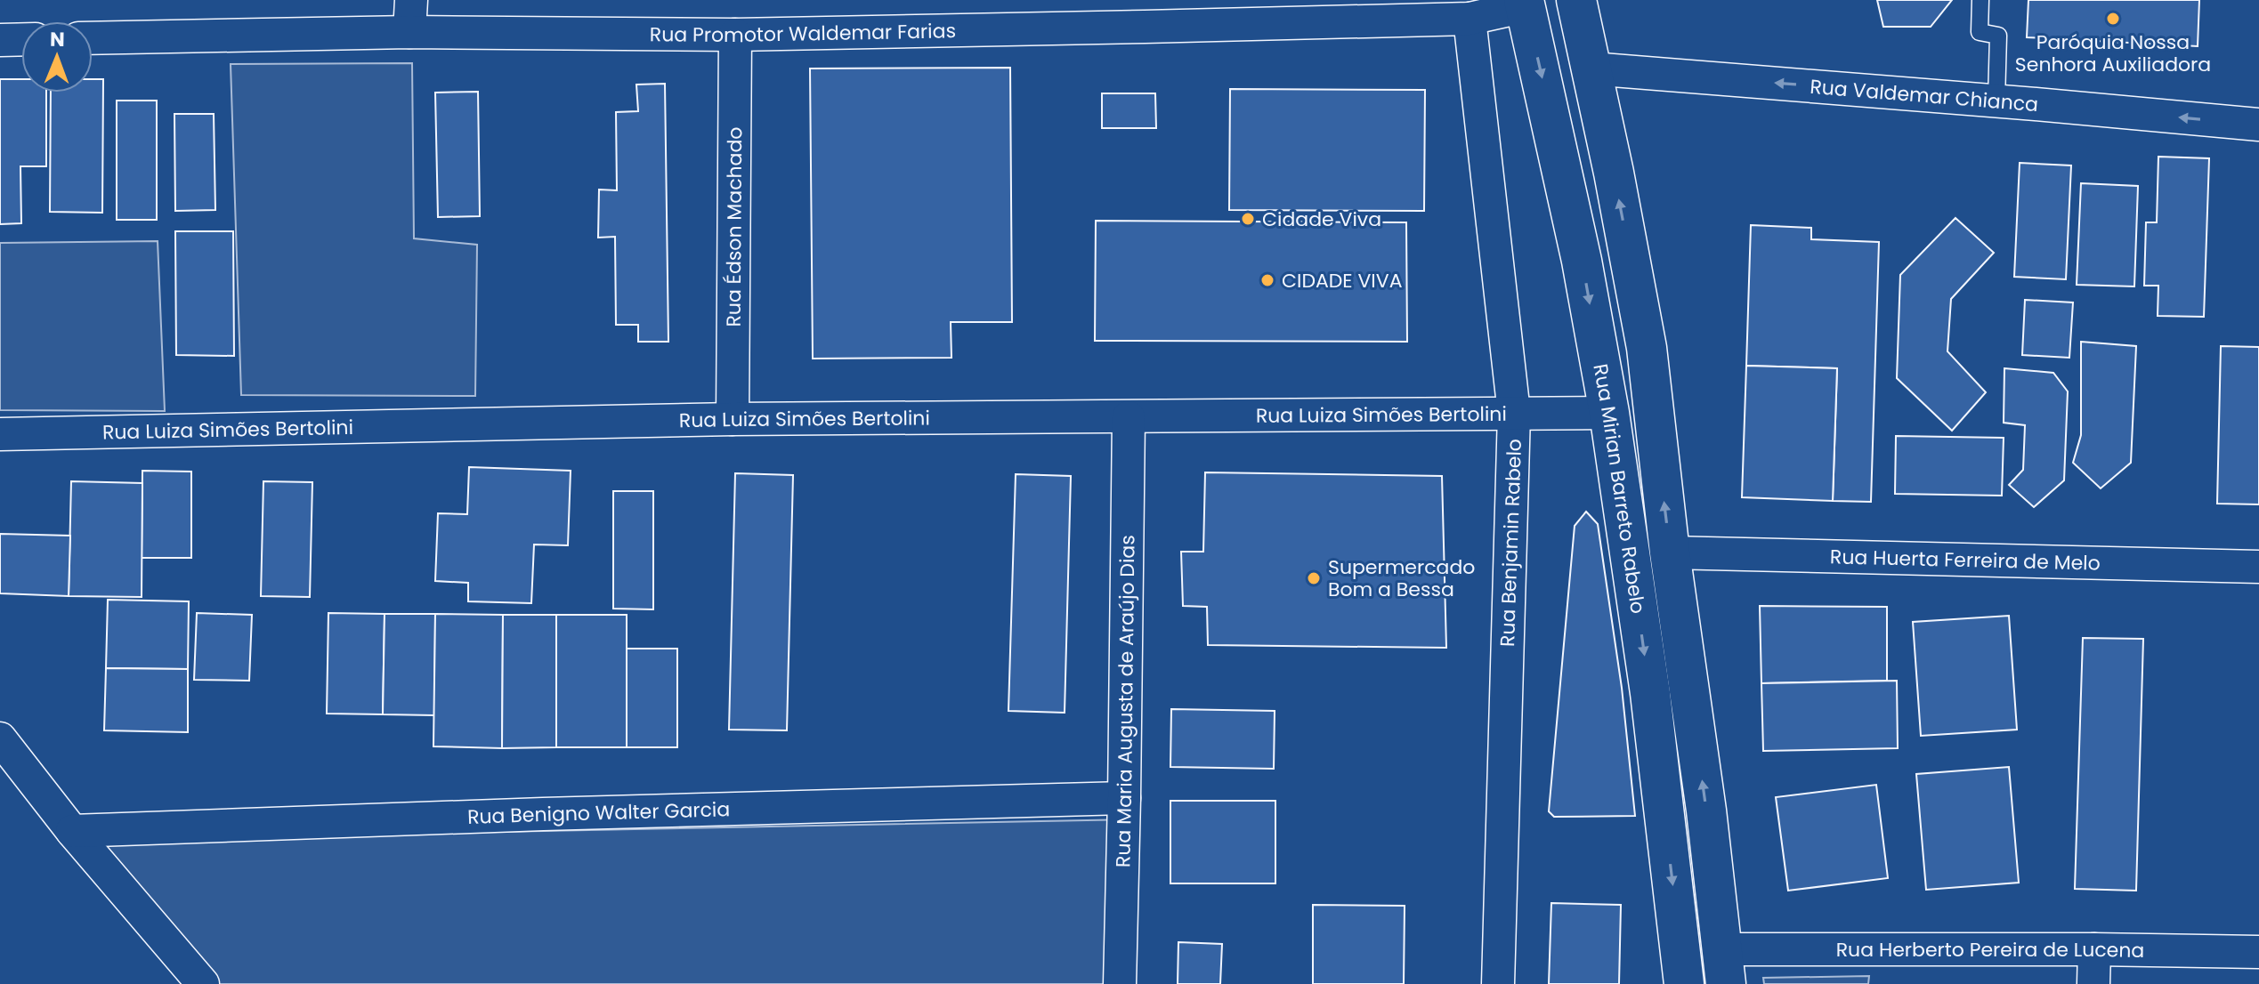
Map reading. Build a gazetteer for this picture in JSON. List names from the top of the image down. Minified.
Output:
{"streets":{"main road":["Rua Mirian Barreto Rabelo"],"street":["Rua Promotor Waldemar Farias","Rua Valdemar Chianca","Rua Édson Machado","Rua Luiza Simões Bertolini","Rua Benjamin Rabelo","Rua Huerta Ferreira de Melo","Rua Maria Augusta de Araújo Dias","Rua Benigno Walter Garcia","Rua Herberto Pereira de Lucena"]},"crossings":[["Rua Promotor Waldemar Farias","Rua Édson Machado"],["Rua Promotor Waldemar Farias","Rua Mirian Barreto Rabelo"],["Rua Promotor Waldemar Farias","Rua Benjamin Rabelo"],["Rua Valdemar Chianca","Rua Mirian Barreto Rabelo"],["Rua Édson Machado","Rua Luiza Simões Bertolini"],["Rua Luiza Simões Bertolini","Rua Mirian Barreto Rabelo"],["Rua Luiza Simões Bertolini","Rua Benjamin Rabelo"],["Rua Luiza Simões Bertolini","Rua Maria Augusta de Araújo Dias"],["Rua Mirian Barreto Rabelo","Rua Huerta Ferreira de Melo"],["Rua Mirian Barreto Rabelo","Rua Herberto Pereira de Lucena"],["Rua Maria Augusta de Araújo Dias","Rua Benigno Walter Garcia"]],"one_way":["Rua Valdemar Chianca"],"places":["Paróquia Nossa Senhora Auxiliadora","Cidade Viva","CIDADE VIVA","Supermercado Bom a Bessa"],"north":"top"}
